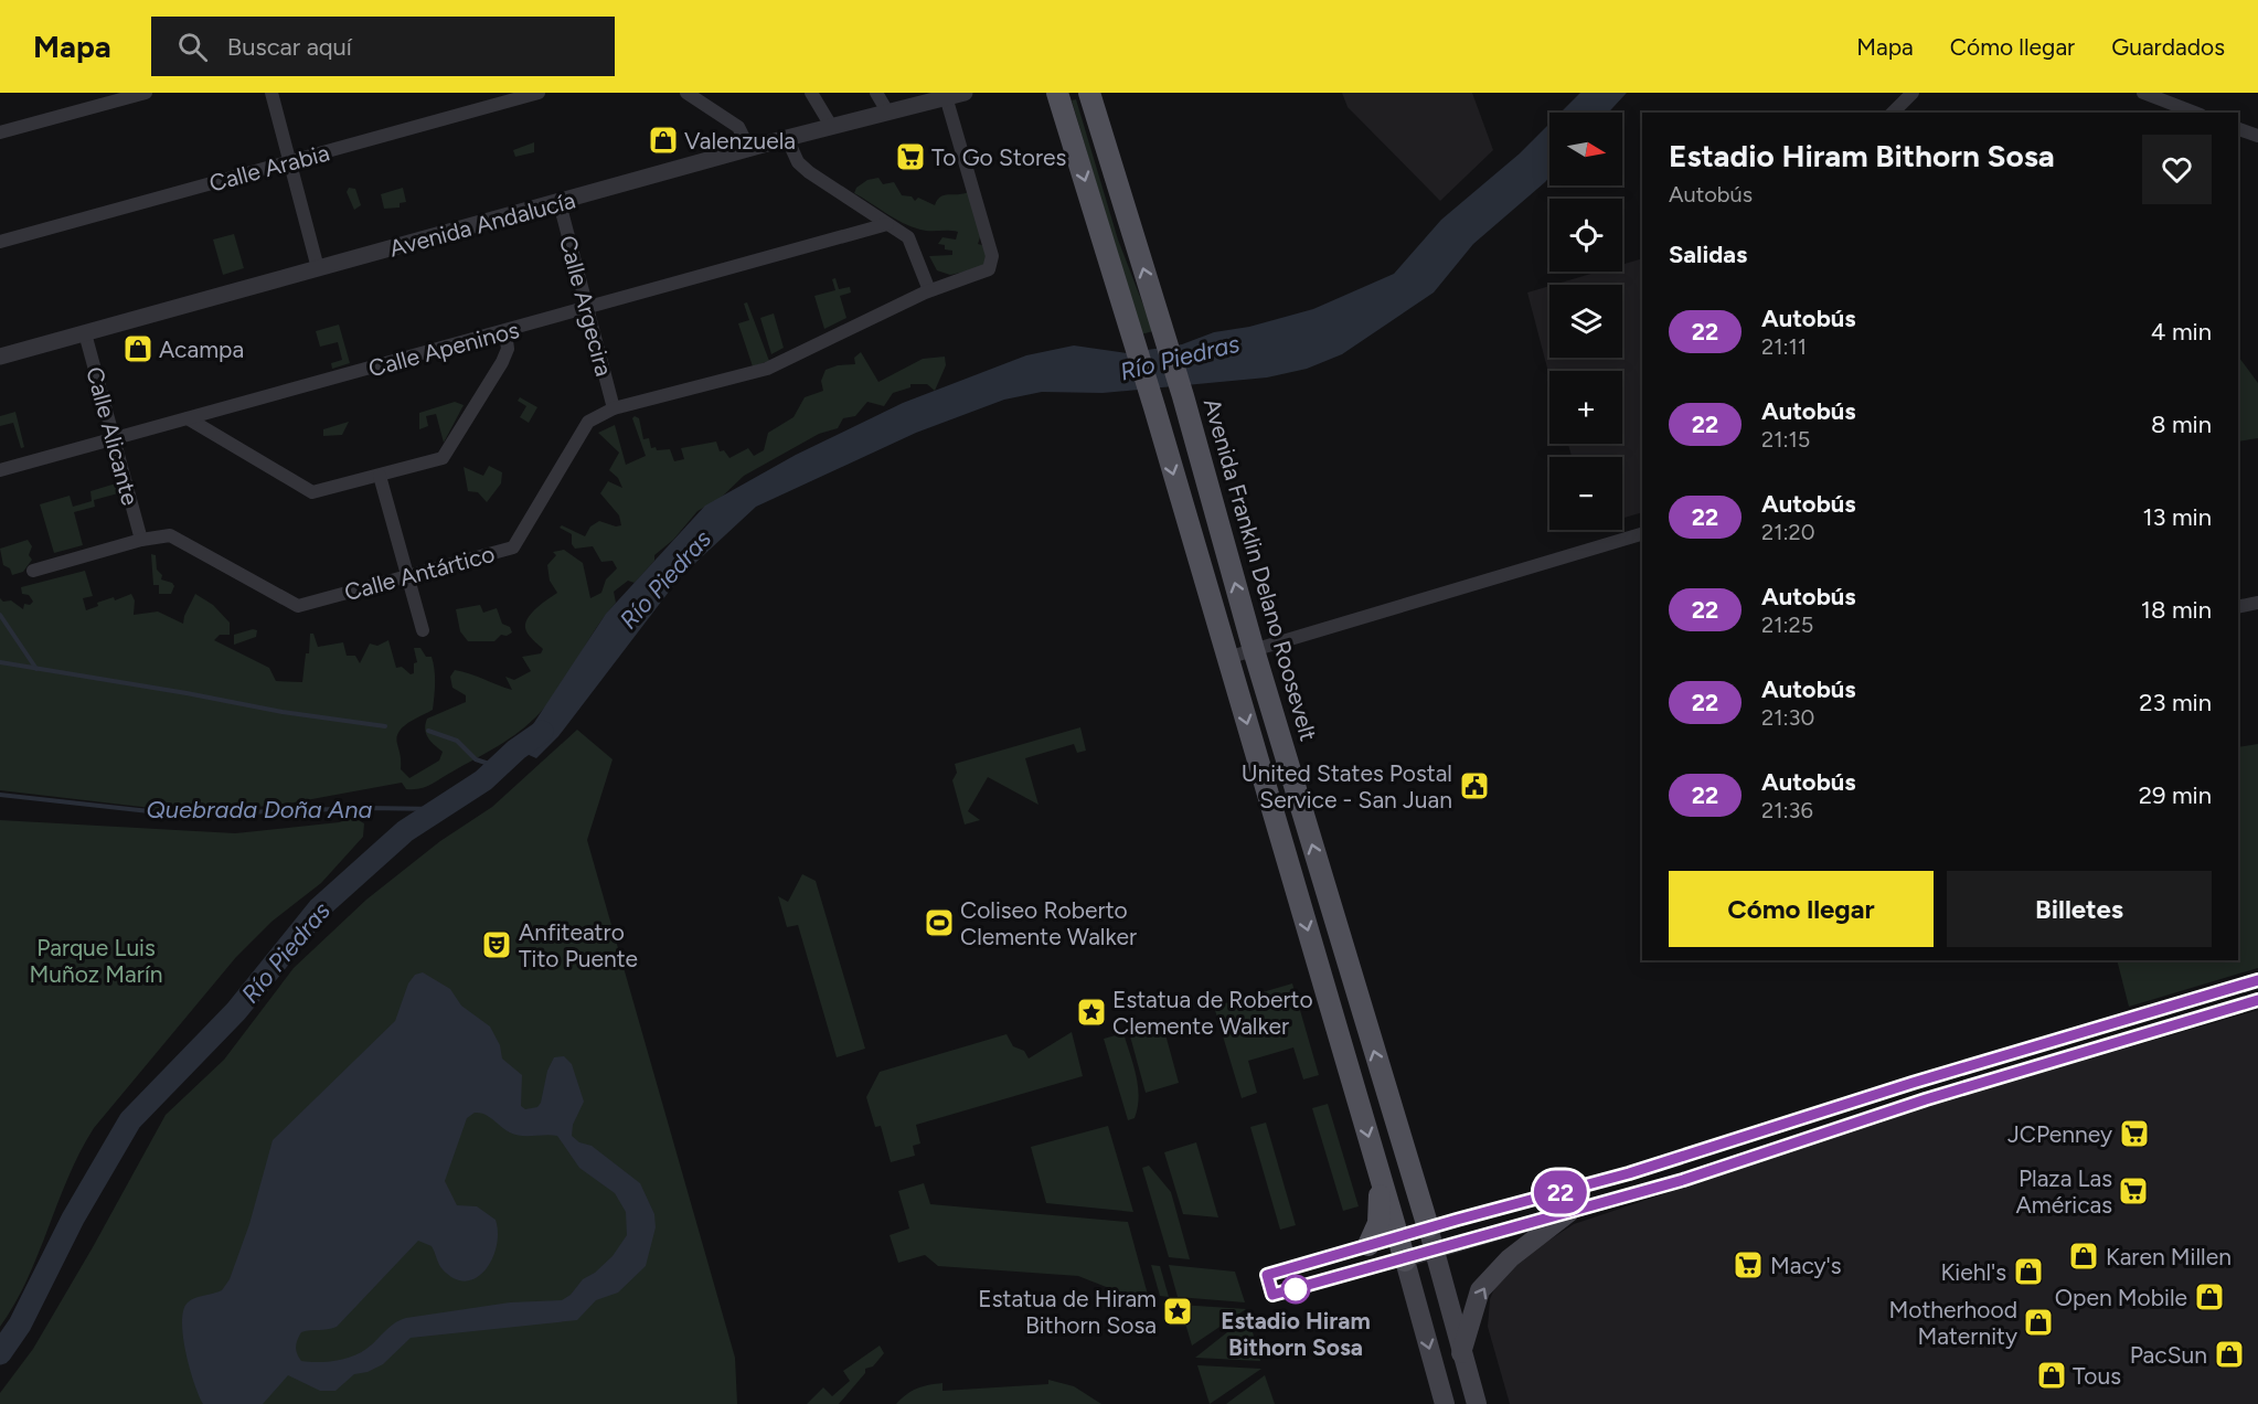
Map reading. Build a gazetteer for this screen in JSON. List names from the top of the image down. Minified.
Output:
{"streets":{"main road":["Avenida Franklin Delano Roosevelt"],"street":["Calle Arabia","Avenida Andalucía","Calle Argecira","Calle Apeninos","Calle Alicante","Calle Antártico"]},"crossings":[["Avenida Andalucía","Calle Argecira"],["Avenida Andalucía","Calle Alicante"],["Avenida Andalucía","Calle Antártico"],["Calle Argecira","Calle Apeninos"],["Calle Argecira","Calle Antártico"],["Calle Apeninos","Calle Alicante"],["Calle Alicante","Calle Antártico"]],"water":["Río Piedras","Quebrada Doña Ana"],"parks":["Parque Luis Muñoz Marín"],"places":{"shop":["Valenzuela","Acampa","Karen Millen","Kiehl's","Open Mobile","Motherhood Maternity","PacSun","Tous"],"supermarket":["To Go Stores","JCPenney","Plaza Las Américas","Macy's"],"public building":["United States Postal Service - San Juan"],"sports":["Coliseo Roberto Clemente Walker"],"theatre":["Anfiteatro Tito Puente"],"place":["Estatua de Roberto Clemente Walker","Estatua de Hiram Bithorn Sosa"],"other":["Estadio Hiram Bithorn Sosa"]},"lines":["bus line 22"],"north":"right","page":{"header":"Mapa","search":"Buscar aquí","nav":["Mapa","Cómo llegar","Guardados"],"on_map":"22","map_buttons":["+","−"],"heading":[["Estadio Hiram Bithorn Sosa","Autobús"],"Salidas"],"list":[{"mark":"22","name":"Autobús","note":"21:11","value":"4 min"},{"mark":"22","name":"Autobús","note":"21:15","value":"8 min"},{"mark":"22","name":"Autobús","note":"21:20","value":"13 min"},{"mark":"22","name":"Autobús","note":"21:25","value":"18 min"},{"mark":"22","name":"Autobús","note":"21:30","value":"23 min"},{"mark":"22","name":"Autobús","note":"21:36","value":"29 min"}],"buttons":["Cómo llegar","Billetes"]}}
